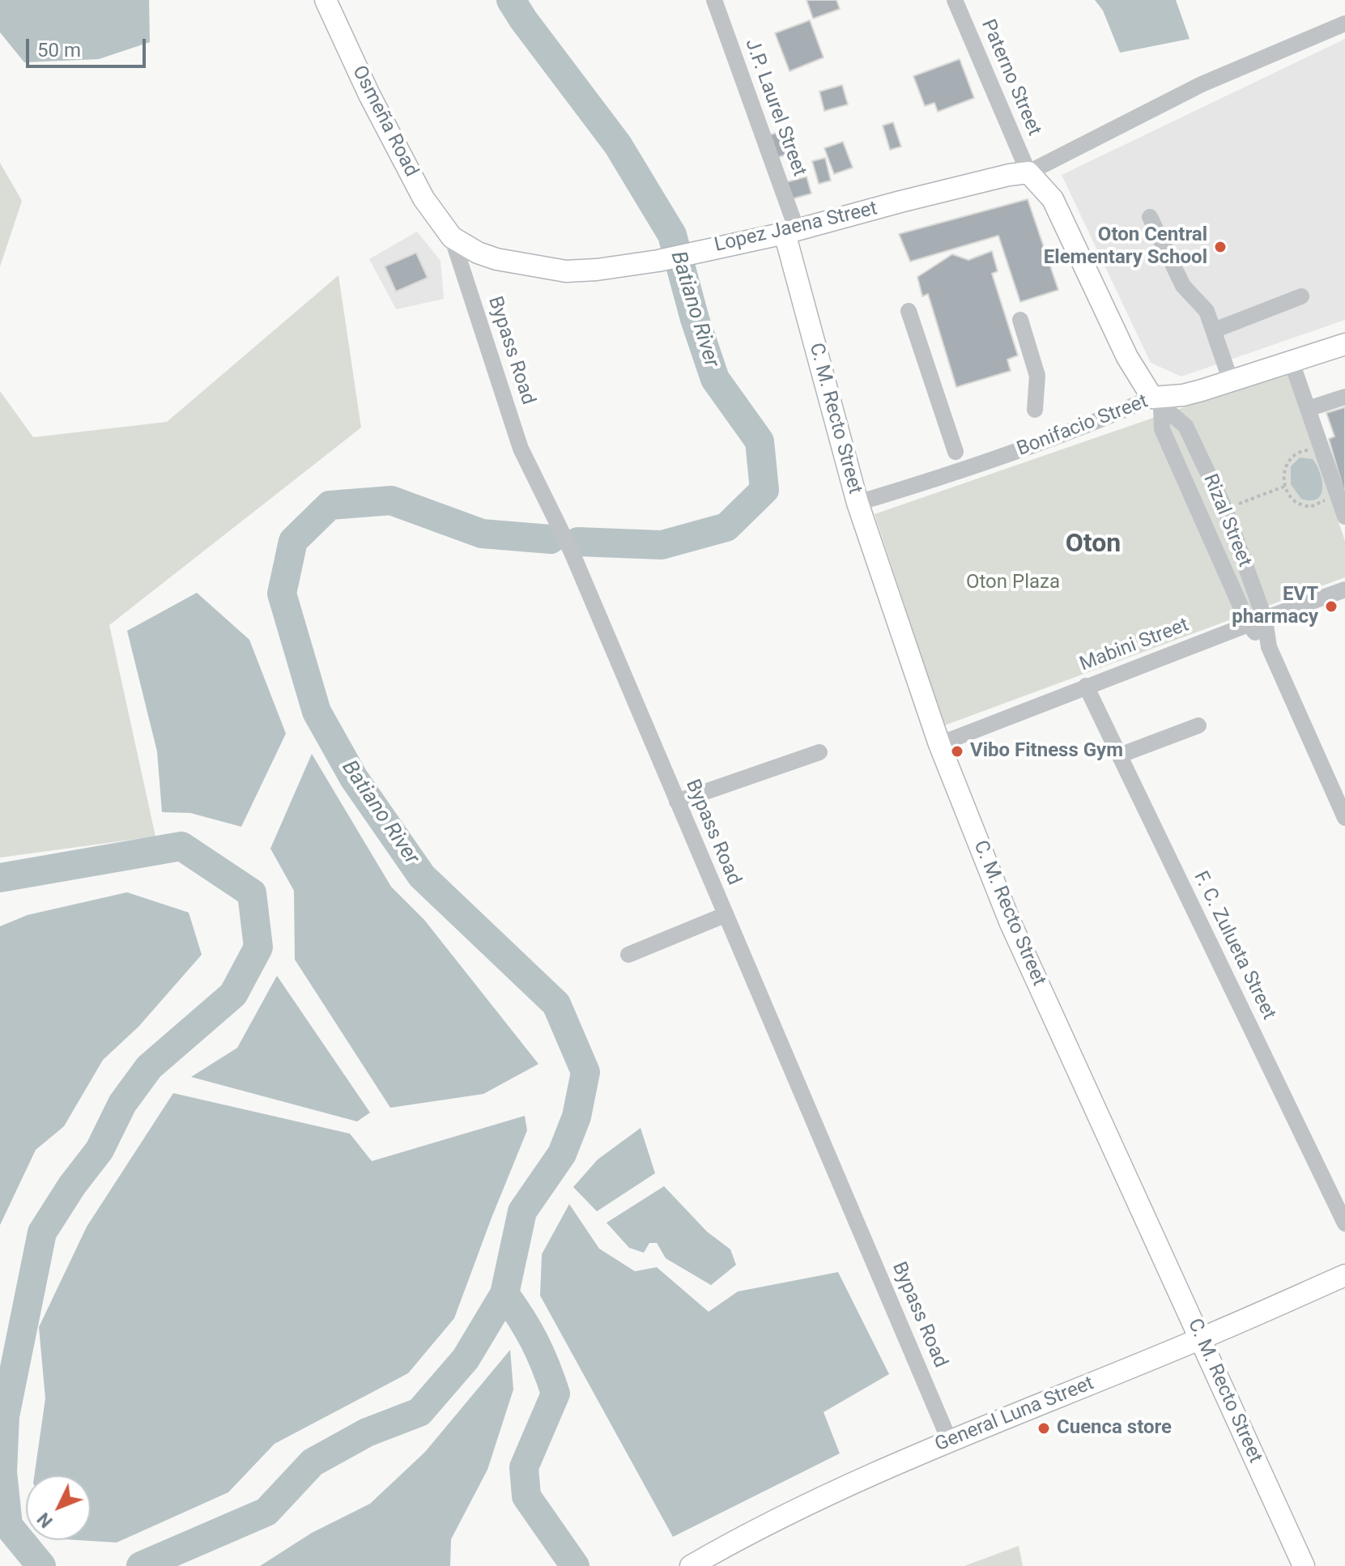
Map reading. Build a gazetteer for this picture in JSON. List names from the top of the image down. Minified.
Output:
{"streets":{"main road":["Osmeña Road","Lopez Jaena Street","C. M. Recto Street","Bonifacio Street","Rizal Street","General Luna Street"],"street":["Paterno Street","J.P. Laurel Street","Bypass Road","Mabini Street","F. C. Zulueta Street"]},"crossings":[["Paterno Street","Lopez Jaena Street"],["Paterno Street","Rizal Street"],["J.P. Laurel Street","Lopez Jaena Street"],["J.P. Laurel Street","C. M. Recto Street"],["Osmeña Road","Lopez Jaena Street"],["Osmeña Road","Bypass Road"],["Lopez Jaena Street","Bypass Road"],["Lopez Jaena Street","C. M. Recto Street"],["Lopez Jaena Street","Rizal Street"],["Bypass Road","General Luna Street"],["C. M. Recto Street","Bonifacio Street"],["C. M. Recto Street","Mabini Street"],["C. M. Recto Street","General Luna Street"],["Bonifacio Street","Rizal Street"],["Rizal Street","Mabini Street"],["Mabini Street","F. C. Zulueta Street"]],"districts":["Oton"],"water":["Batiano River"],"parks":["Oton Plaza"],"places":["Oton Central Elementary School","EVT pharmacy","Vibo Fitness Gym","Cuenca store"],"scale_bar":"50 m","north":"bottom left"}
